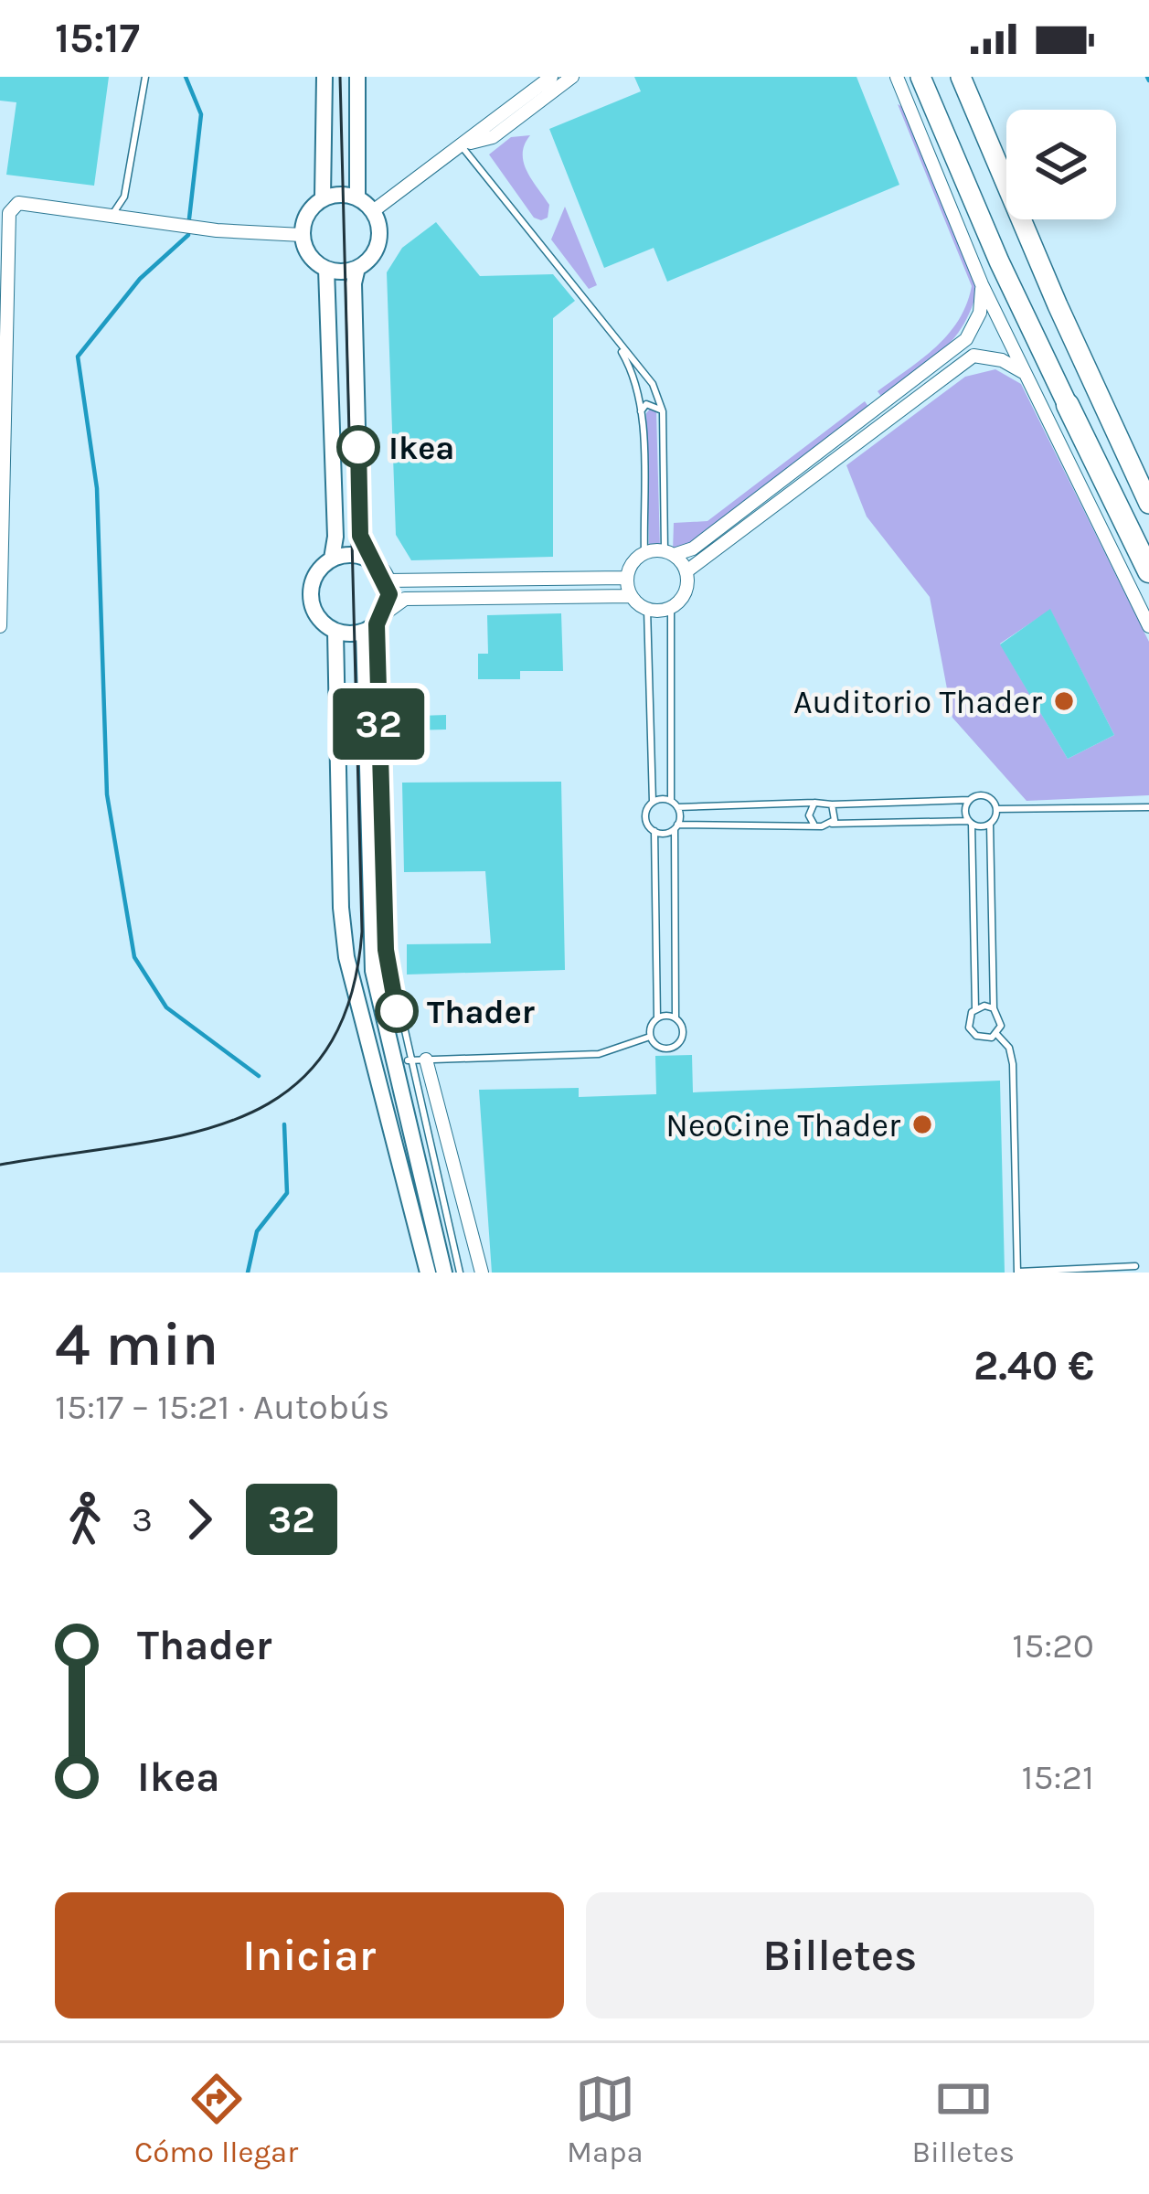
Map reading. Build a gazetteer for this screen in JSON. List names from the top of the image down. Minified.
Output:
{"places":["Ikea","Auditorio Thader","Thader","NeoCine Thader"],"lines":["bus line 32"],"page":{"status":"15:17","on_map":"32","heading":["4 min","15:17 – 15:21 · Autobús","2.40 €"],"legs":["3","32"],"list":[{"name":"Thader","value":"15:20"},{"name":"Ikea","value":"15:21"}],"buttons":["Iniciar","Billetes"],"tabs":["Cómo llegar","Mapa","Billetes"]}}
